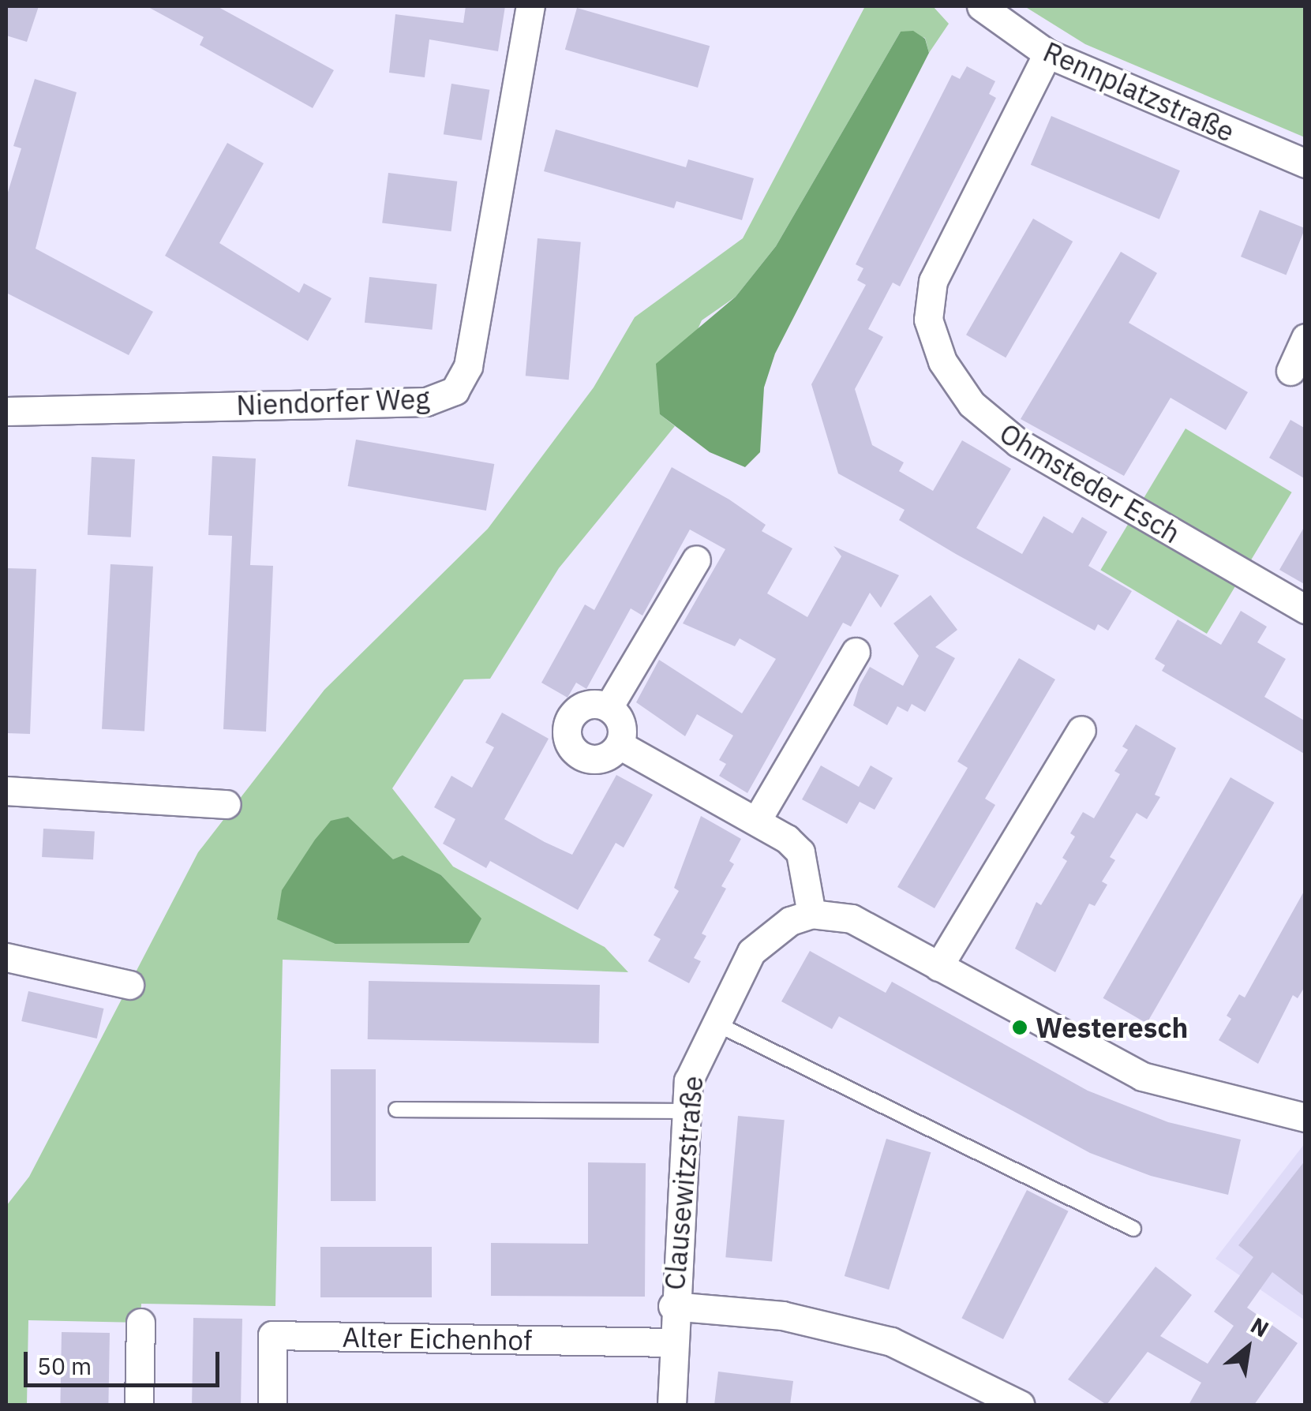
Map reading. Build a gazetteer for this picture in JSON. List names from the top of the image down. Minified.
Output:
{"streets":{"street":["Rennplatzstraße","Niendorfer Weg","Ohmsteder Esch","Clausewitzstraße","Alter Eichenhof"]},"crossings":[["Rennplatzstraße","Ohmsteder Esch"],["Clausewitzstraße","Alter Eichenhof"]],"places":["Westeresch"],"scale_bar":"50 m","north":"top right"}
